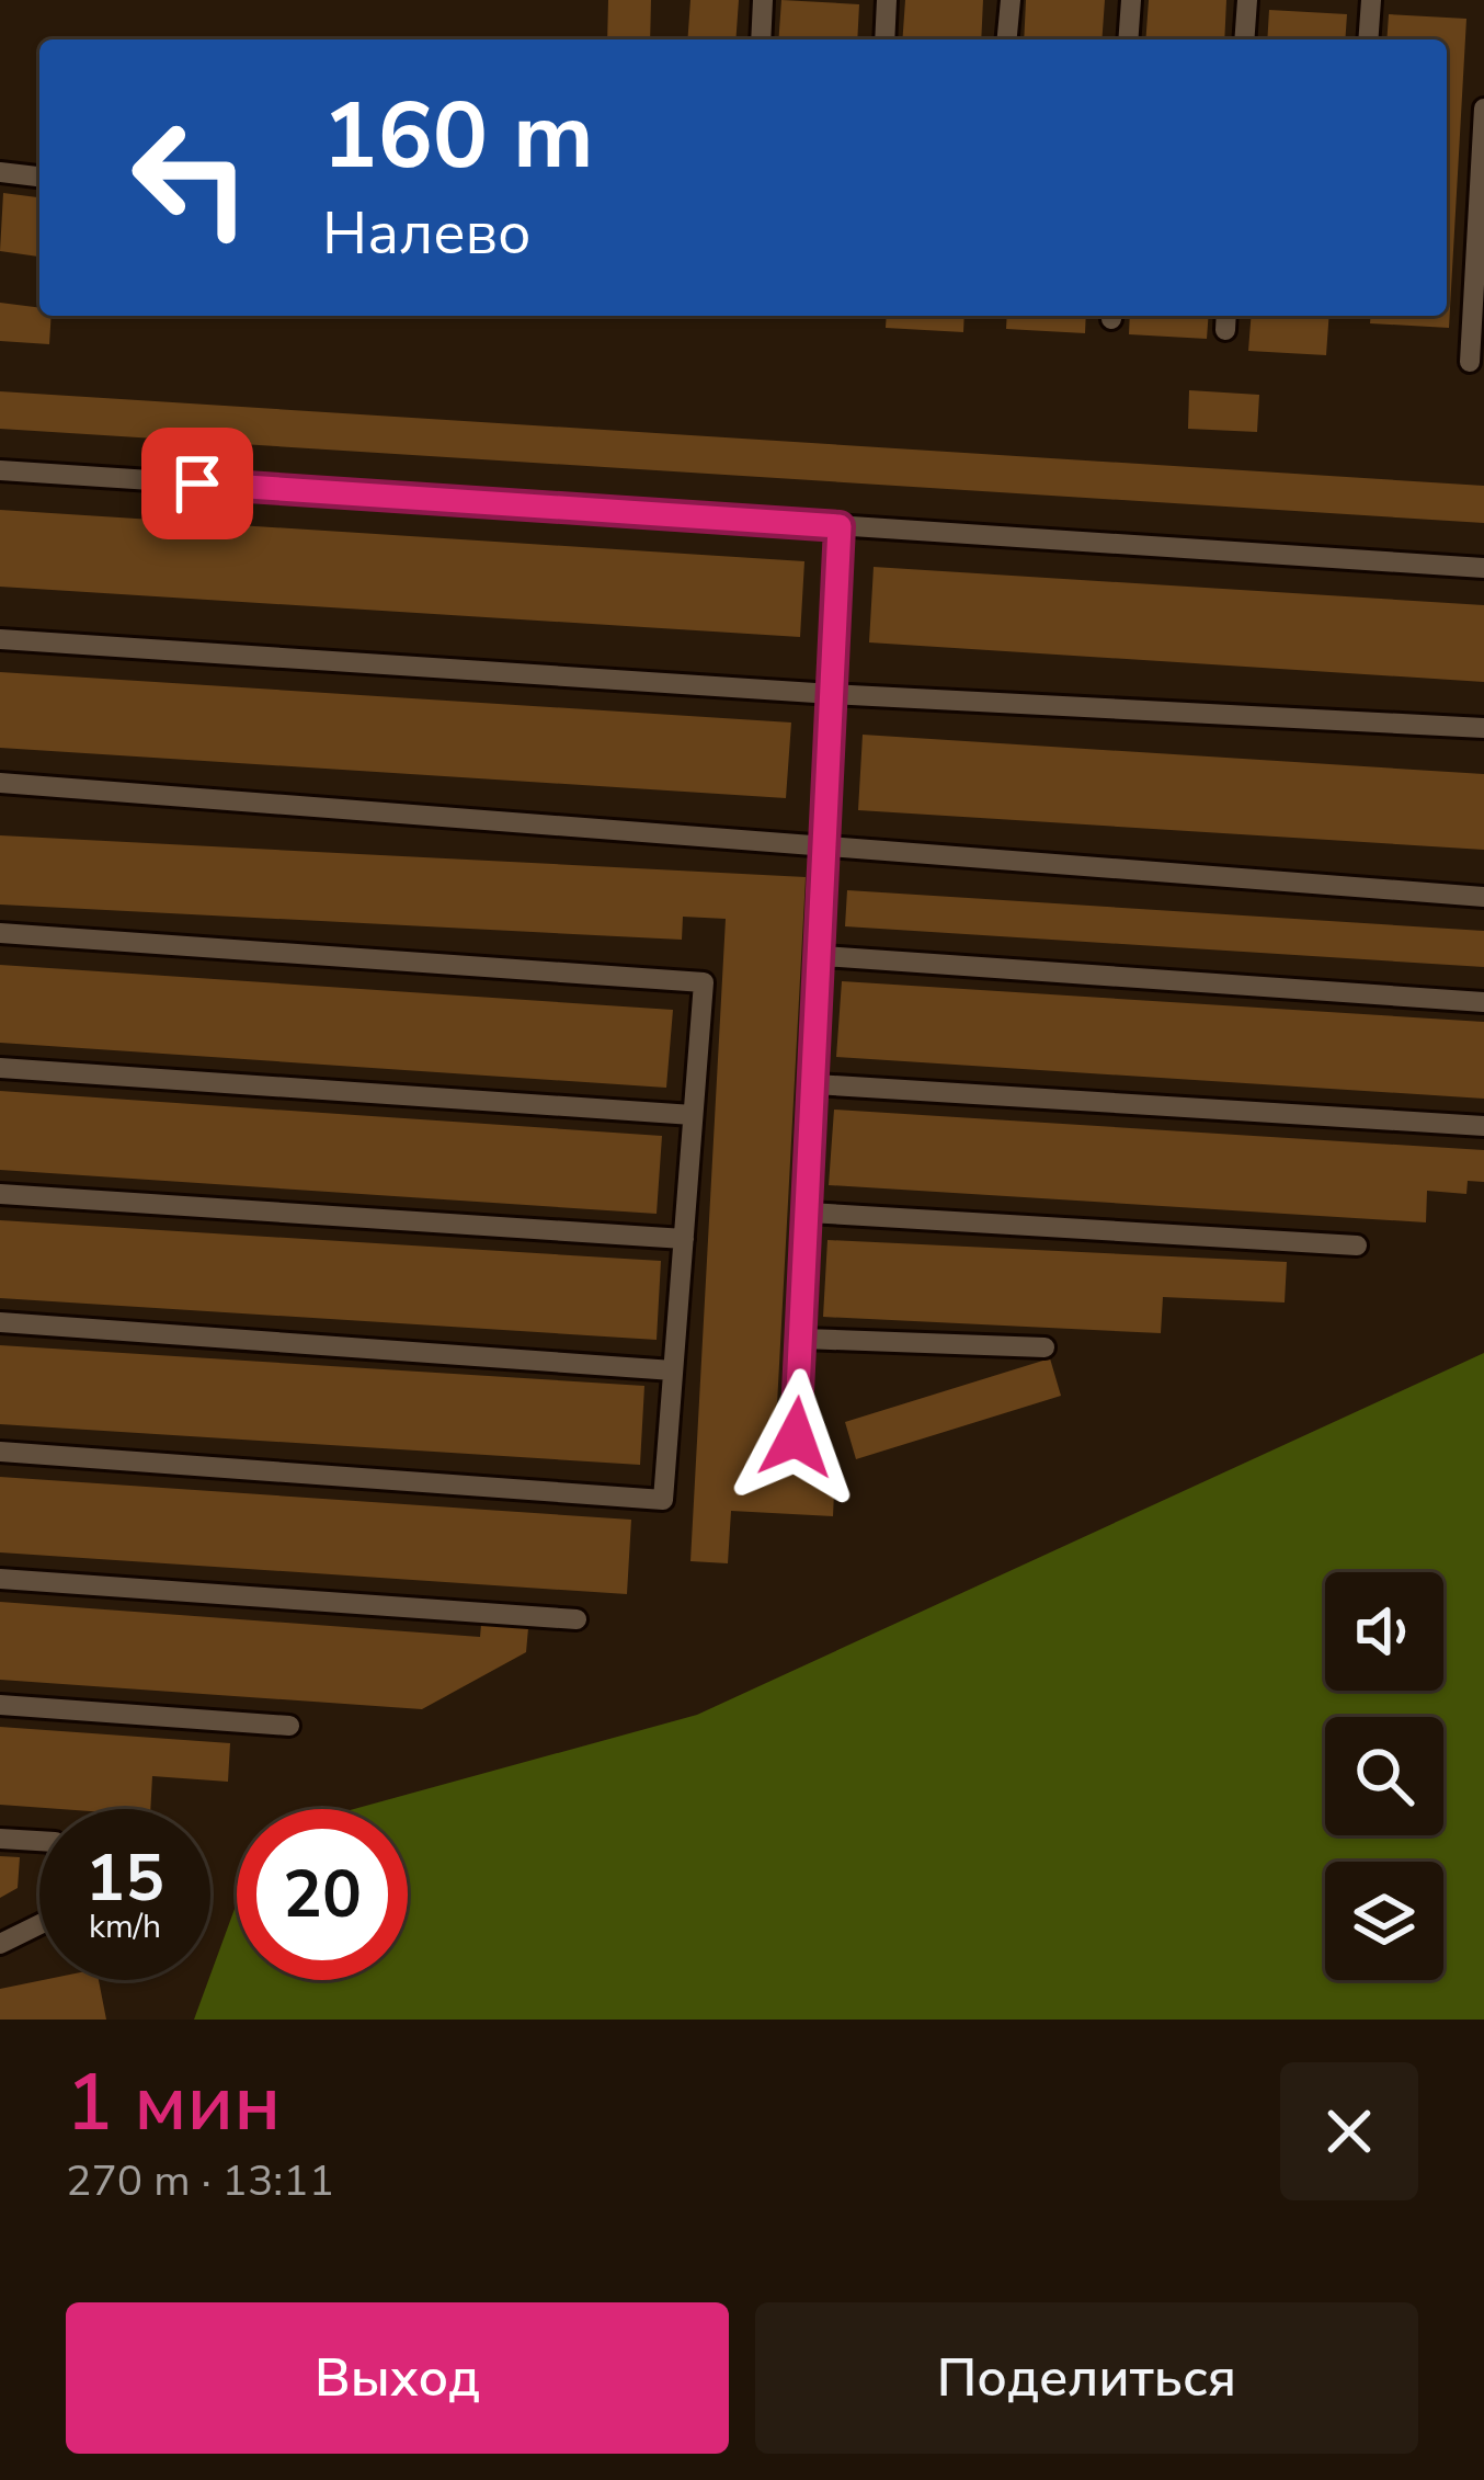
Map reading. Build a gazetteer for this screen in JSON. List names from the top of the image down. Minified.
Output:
{"page":{"turn":["160 m","Налево"],"speed":"15 km/h","limit":"20","heading":["1 мин","270 m · 13:11"],"buttons":["Выход","Поделиться"]}}
